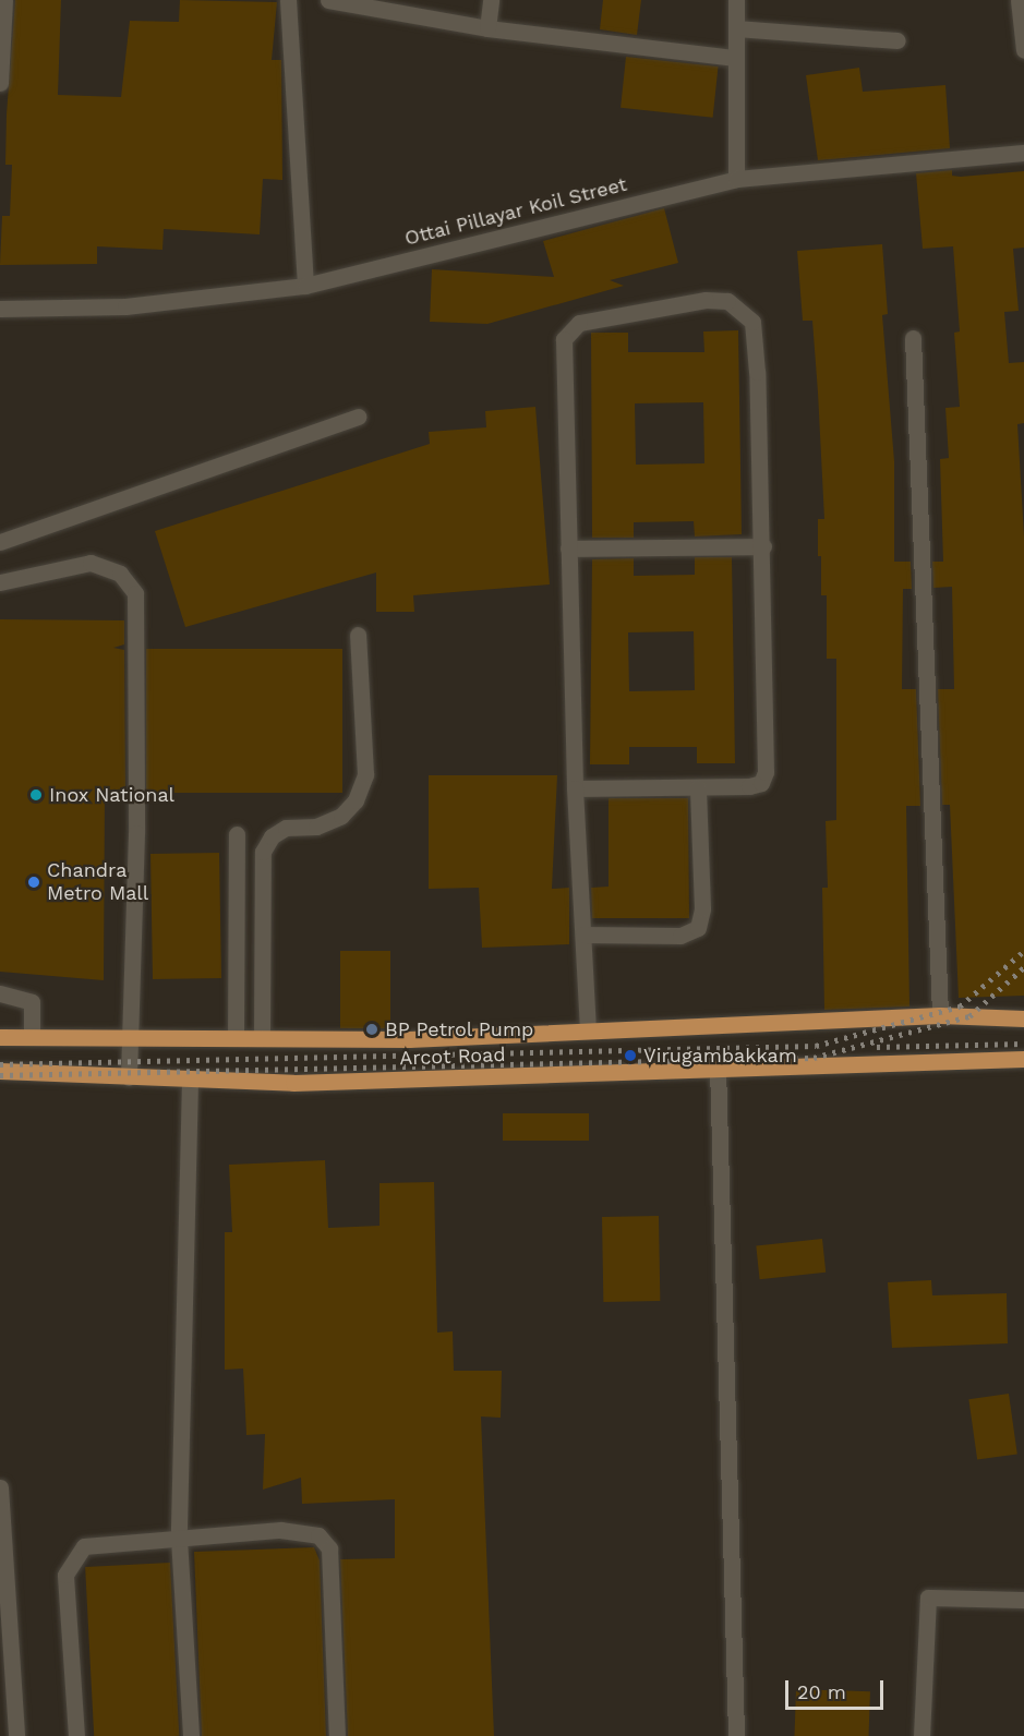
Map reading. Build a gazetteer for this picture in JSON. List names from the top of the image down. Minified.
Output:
{"streets":{"main road":["Arcot Road"],"street":["Ottai Pillayar Koil Street"]},"places":["Inox National","Chandra Metro Mall","BP Petrol Pump","Virugambakkam"],"scale_bar":"20 m"}
